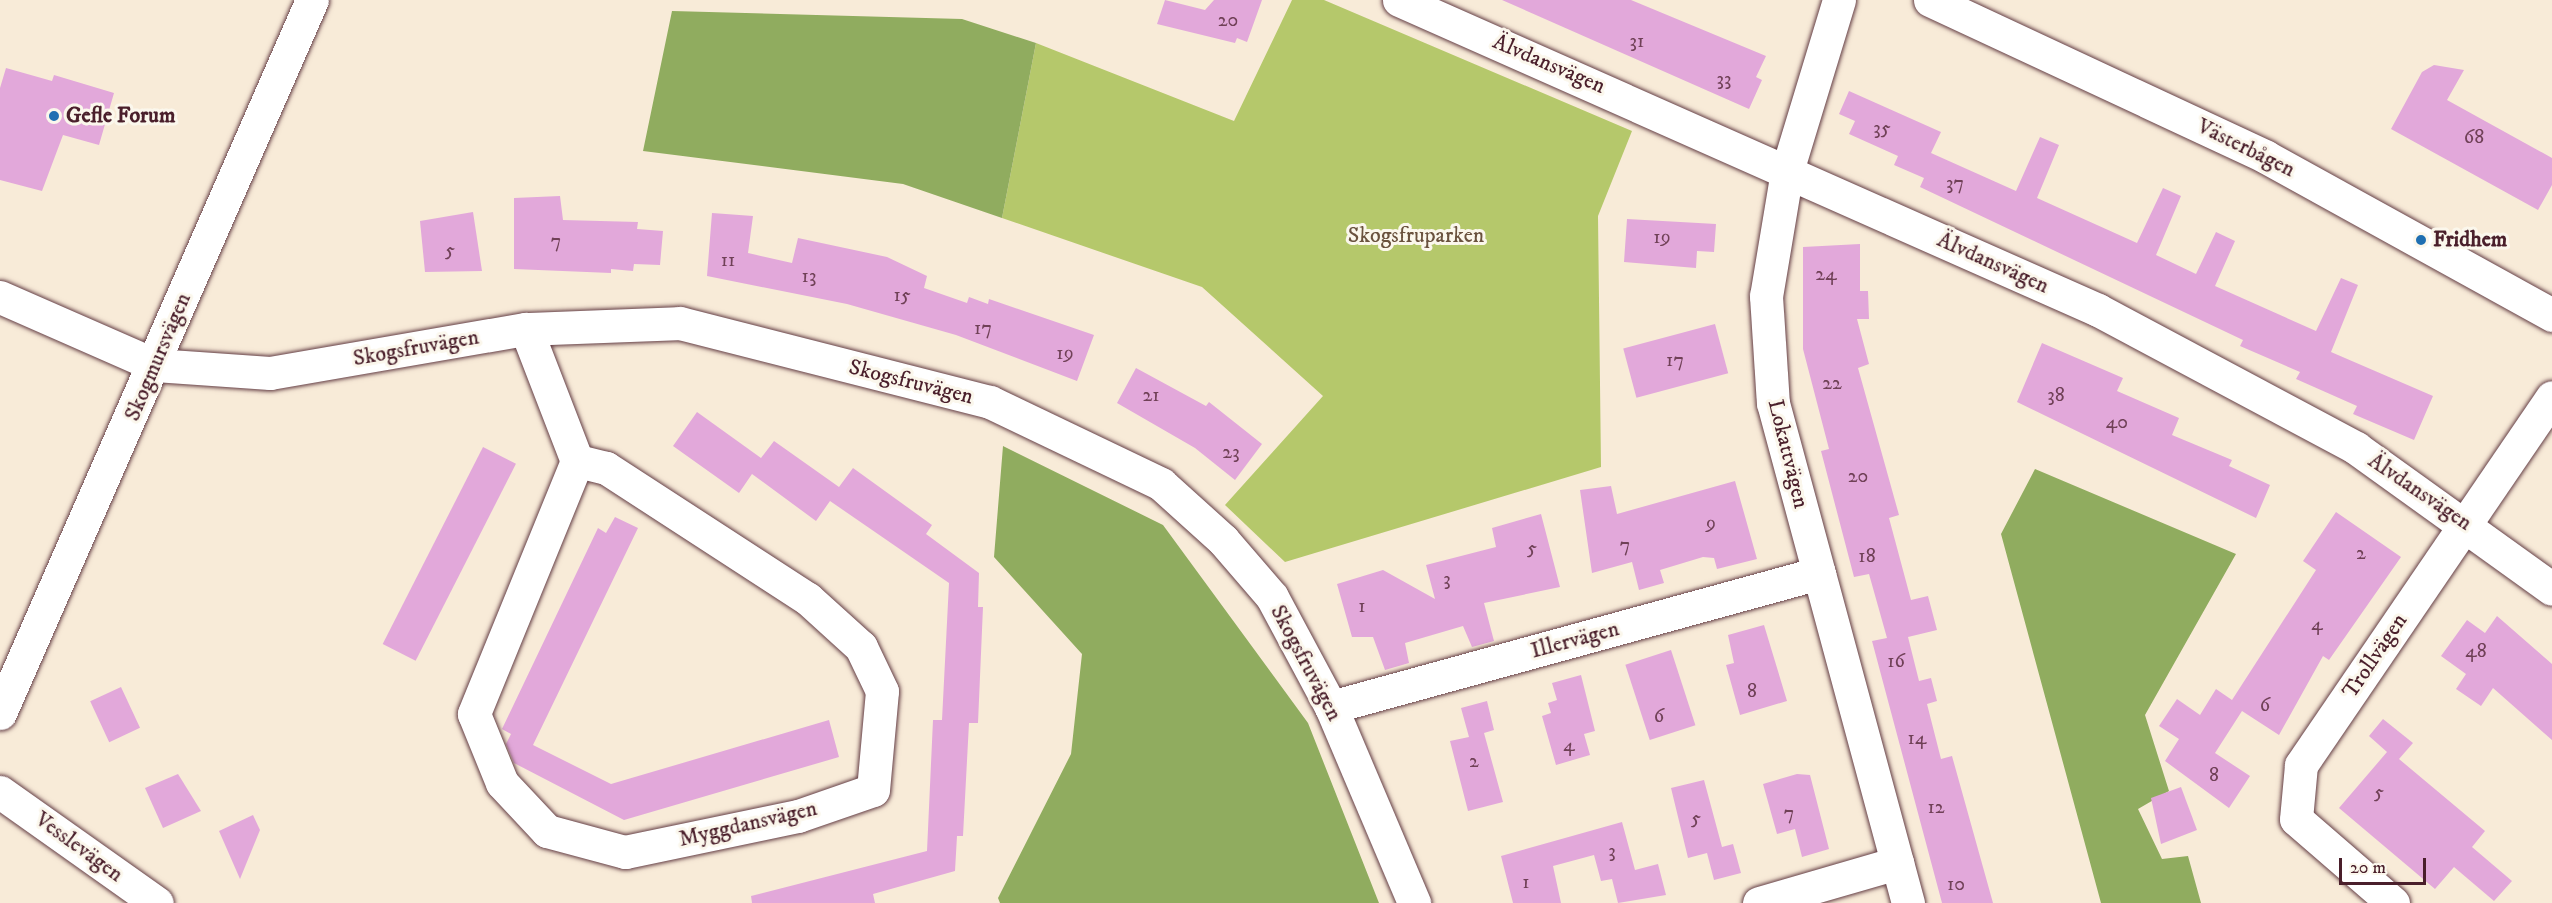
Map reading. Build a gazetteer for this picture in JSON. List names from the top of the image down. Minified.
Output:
{"streets":{"street":["Älvdansvägen","Västerbågen","Skogsfruvägen","Skogmursvägen","Lokattvägen","Illervägen","Trollvägen","Myggdansvägen","Vesslevägen"]},"crossings":[["Älvdansvägen","Lokattvägen"],["Älvdansvägen","Trollvägen"],["Skogsfruvägen","Skogmursvägen"],["Skogsfruvägen","Illervägen"],["Lokattvägen","Illervägen"]],"parks":["Skogsfruparken"],"places":["Gefle Forum","Fridhem"],"house_numbers":["20","31","33","35","68","37","19","7","5","11","24","13","15","17","19","17","22","21","38","40","23","20","9","7","5","2","18","3","1","4","48","16","8","6","6","14","4","2","8","5","12","7","5","3","1","10"],"scale_bar":"20 m"}
